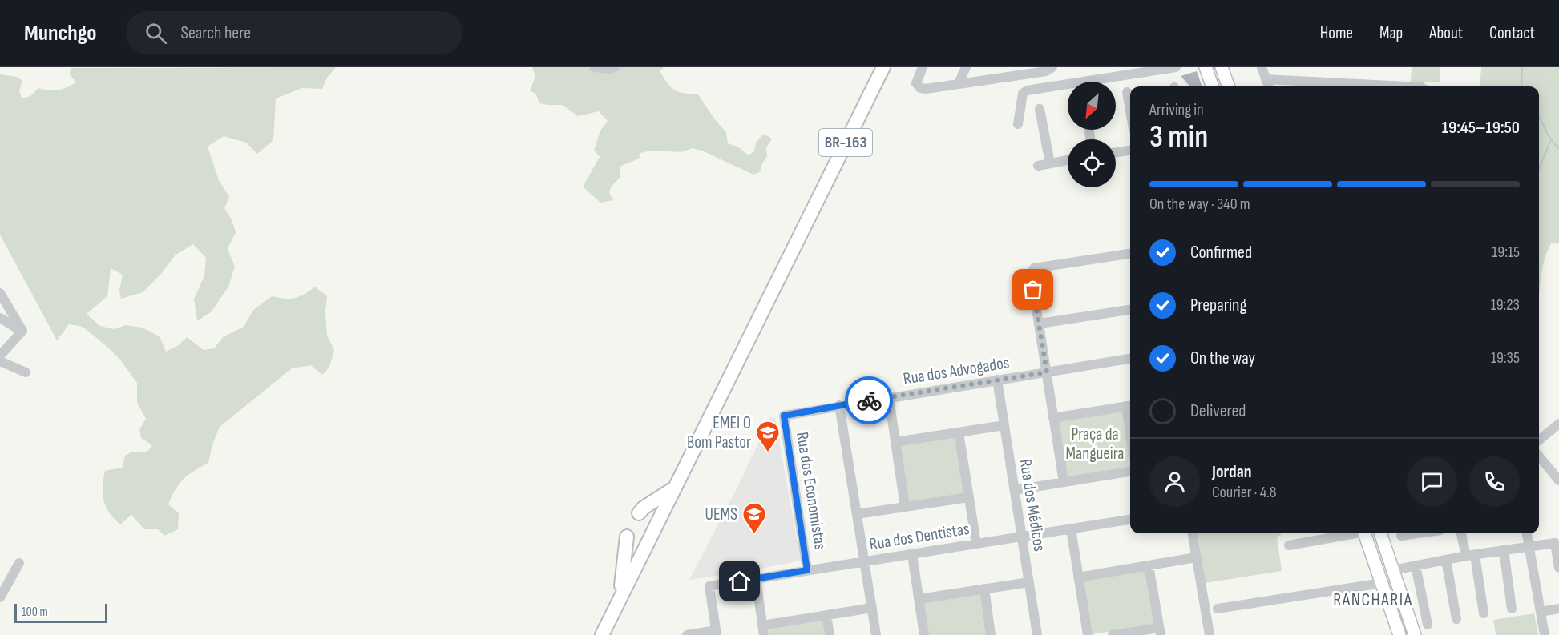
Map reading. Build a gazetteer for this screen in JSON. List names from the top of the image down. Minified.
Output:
{"streets":{"highway":["BR-163"],"street":["Rua dos Advogados","Rua dos Economistas","Rua dos Médicos","Rua dos Dentistas"]},"crossings":[["Rua dos Advogados","Rua dos Economistas"],["Rua dos Advogados","Rua dos Médicos"],["Rua dos Economistas","Rua dos Dentistas"],["Rua dos Médicos","Rua dos Dentistas"]],"districts":["RANCHARIA"],"parks":["Praça da Mangueira"],"places":{"school or university":["EMEI O Bom Pastor","UEMS"]},"scale_bar":"100 m","north":"bottom left","page":{"header":"Munchgo","search":"Search here","nav":["Home","Map","About","Contact"],"heading":["3 min","Arriving in","19:45–19:50"],"panel":["Jordan","Courier · 4.8"],"bar":"On the way · 340 m","list":[["Confirmed","19:15"],["Preparing","19:23"],["On the way","19:35"],"Delivered"],"scale":"100 m"}}
